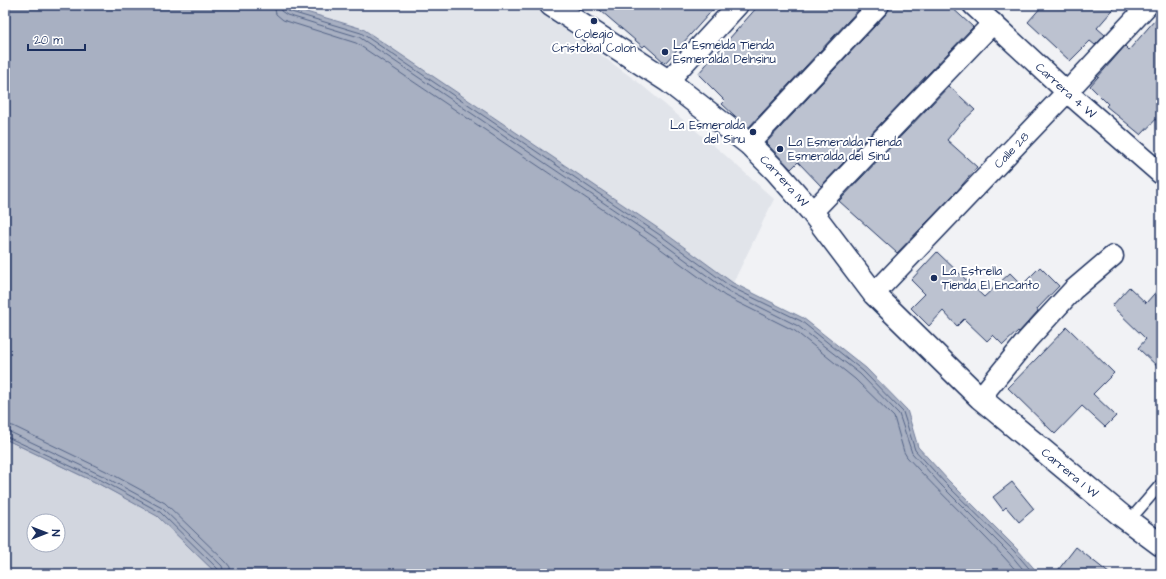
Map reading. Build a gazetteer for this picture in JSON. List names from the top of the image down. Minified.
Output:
{"streets":{"street":["Carrera 4 W","Calle 28","Carrera 1W","Carrera 1 W"]},"crossings":[["Carrera 4 W","Calle 28"],["Calle 28","Carrera 1W"],["Carrera 1W","Carrera 1 W"]],"places":["Colegio Cristobal Colon","La Esmelda Tienda Esmeralda Delnsinu","La Esmeralda del Sinu","La Esmeralda Tienda Esmeralda del Sinu","La Estrella Tienda El Encanto"],"scale_bar":"20 m","north":"right"}
